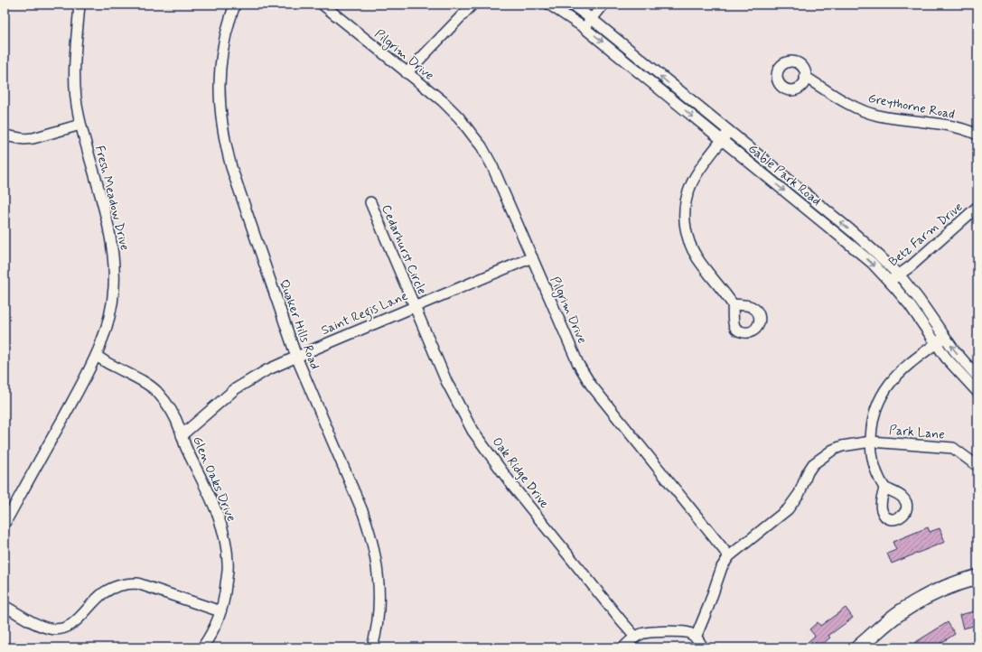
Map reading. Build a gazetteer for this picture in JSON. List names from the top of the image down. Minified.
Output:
{"streets":{"street":["Pilgrim Drive","Greythorne Road","Gable Park Road","Fresh Meadow Drive","Betz Farm Drive","Cedarhurst Circle","Saint Regis Lane","Quaker Hills Road","Park Lane","Oak Ridge Drive","Glen Oaks Drive"]},"crossings":[["Pilgrim Drive","Saint Regis Lane"],["Pilgrim Drive","Park Lane"],["Gable Park Road","Betz Farm Drive"],["Fresh Meadow Drive","Glen Oaks Drive"],["Cedarhurst Circle","Saint Regis Lane"],["Cedarhurst Circle","Oak Ridge Drive"],["Saint Regis Lane","Quaker Hills Road"],["Saint Regis Lane","Oak Ridge Drive"],["Saint Regis Lane","Glen Oaks Drive"]]}
